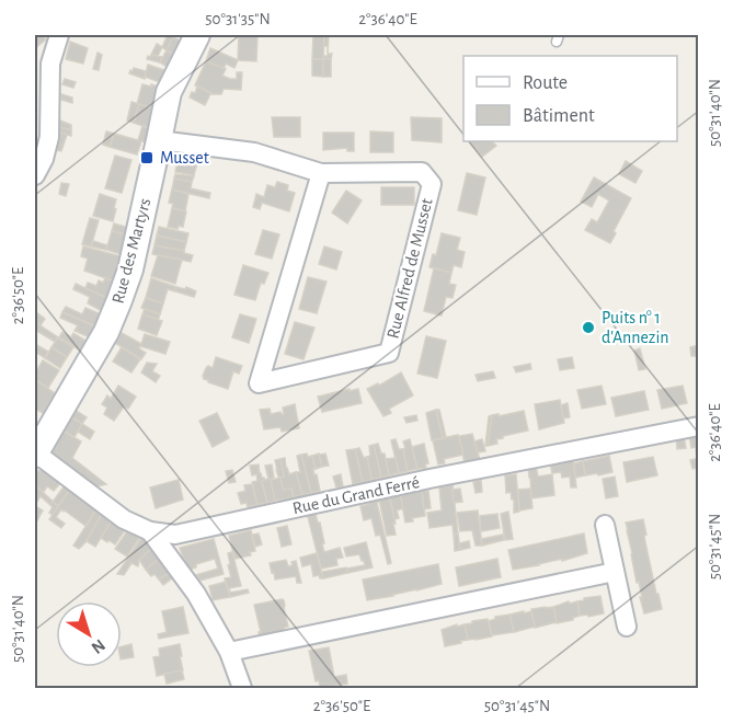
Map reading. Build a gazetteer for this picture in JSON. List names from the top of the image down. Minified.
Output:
{"streets":{"street":["Rue des Martyrs","Rue Alfred de Musset","Rue du Grand Ferré"]},"crossings":[["Rue des Martyrs","Rue Alfred de Musset"],["Rue des Martyrs","Rue du Grand Ferré"]],"places":{"transit":["Musset"],"other":["Puits n° 1 d'Annezin"]},"legend":["Route","Bâtiment"],"north":"bottom right","coordinates":["50°31'35\"N","2°36'40\"E","50°31'40\"N","2°36'50\"E","50°31'45\"N"]}
